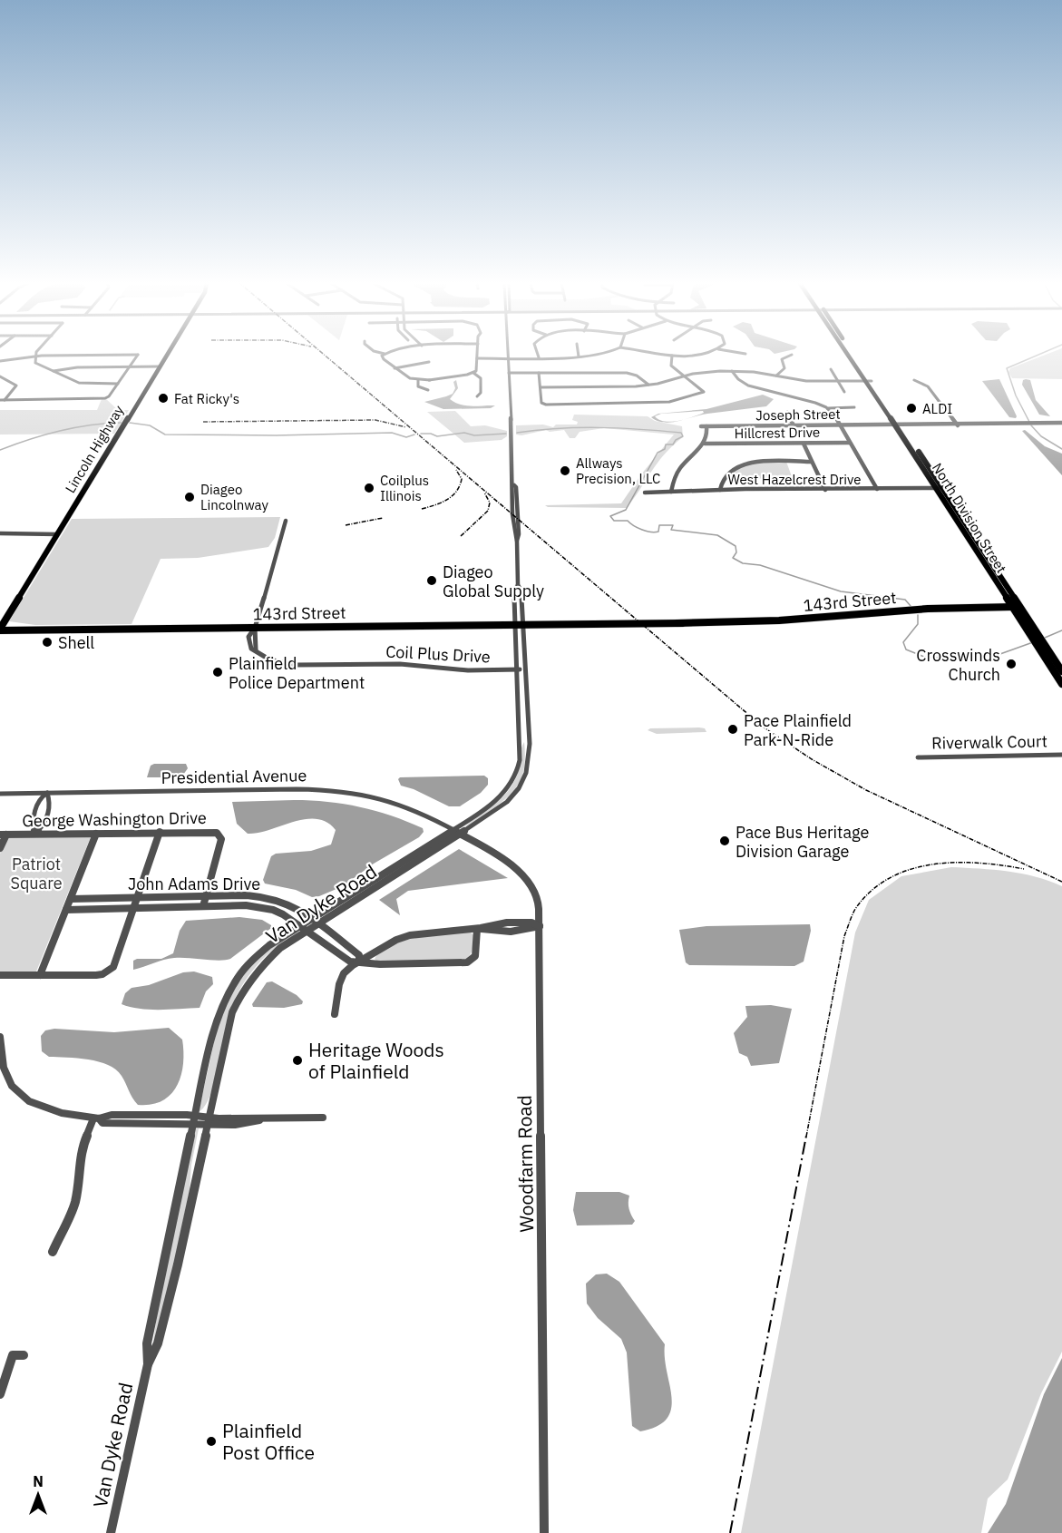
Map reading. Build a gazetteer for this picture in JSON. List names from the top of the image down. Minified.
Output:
{"streets":{"main road":["Lincoln Highway","North Division Street","143rd Street"],"street":["Joseph Street","Hillcrest Drive","West Hazelcrest Drive","Coil Plus Drive","Riverwalk Court","Presidential Avenue","George Washington Drive","John Adams Drive","Van Dyke Road","Woodfarm Road"]},"crossings":[["Joseph Street","Hillcrest Drive"],["Joseph Street","North Division Street"],["Lincoln Highway","143rd Street"],["West Hazelcrest Drive","North Division Street"],["North Division Street","143rd Street"],["143rd Street","Coil Plus Drive"],["143rd Street","Van Dyke Road"],["Coil Plus Drive","Van Dyke Road"],["Presidential Avenue","Van Dyke Road"],["Presidential Avenue","Woodfarm Road"],["George Washington Drive","John Adams Drive"],["John Adams Drive","Van Dyke Road"],["Van Dyke Road","Woodfarm Road"]],"parks":["Patriot Square"],"places":["Fat Ricky's","ALDI","Allways Precision, LLC","Coilplus Illinois","Diageo Lincolnway","Diageo Global Supply","Shell","Crosswinds Church","Plainfield Police Department","Pace Plainfield Park-N-Ride","Pace Bus Heritage Division Garage","Heritage Woods of Plainfield","Plainfield Post Office"],"north":"top"}
